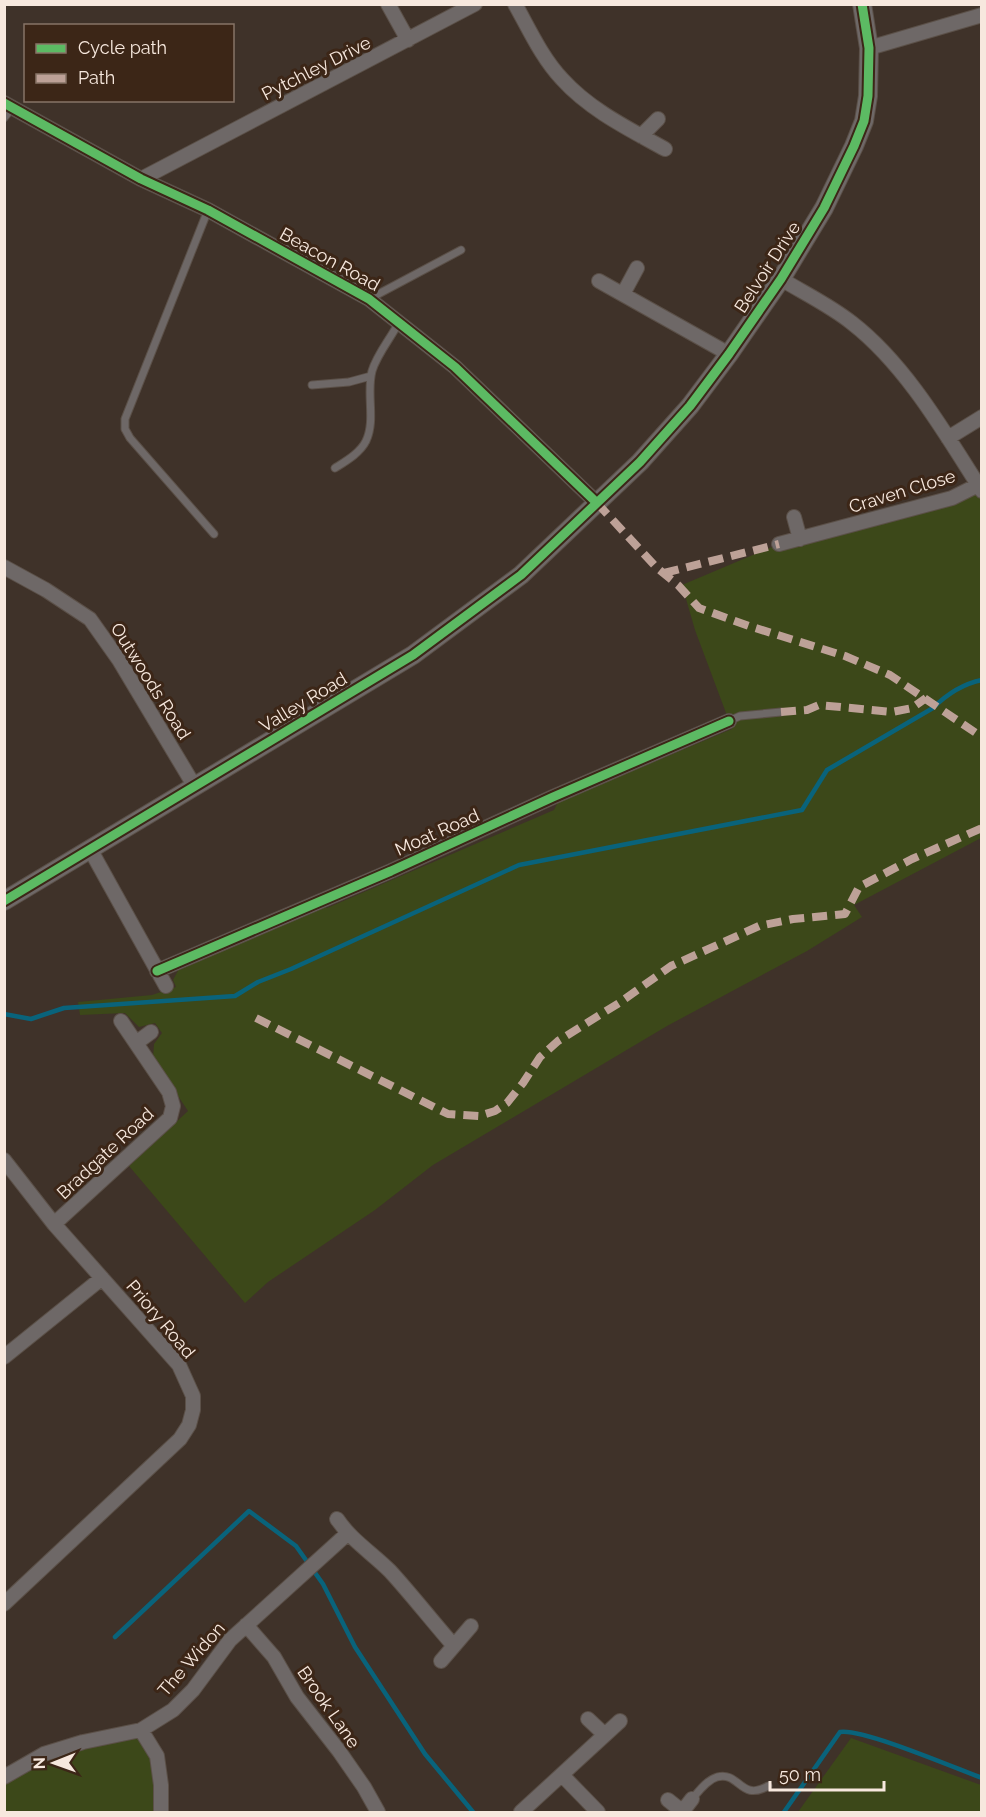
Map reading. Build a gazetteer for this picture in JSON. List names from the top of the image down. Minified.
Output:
{"streets":{"street":["Pytchley Drive","Beacon Road","Belvoir Drive","Craven Close","Outwoods Road","Valley Road","Moat Road","Bradgate Road","Priory Road","The Widon","Brook Lane"]},"crossings":[["Pytchley Drive","Beacon Road"],["Beacon Road","Belvoir Drive"],["Beacon Road","Valley Road"],["Belvoir Drive","Craven Close"],["Belvoir Drive","Valley Road"],["Outwoods Road","Valley Road"],["Bradgate Road","Priory Road"],["The Widon","Brook Lane"]],"legend":["Cycle path","Path"],"scale_bar":"50 m","north":"left"}
